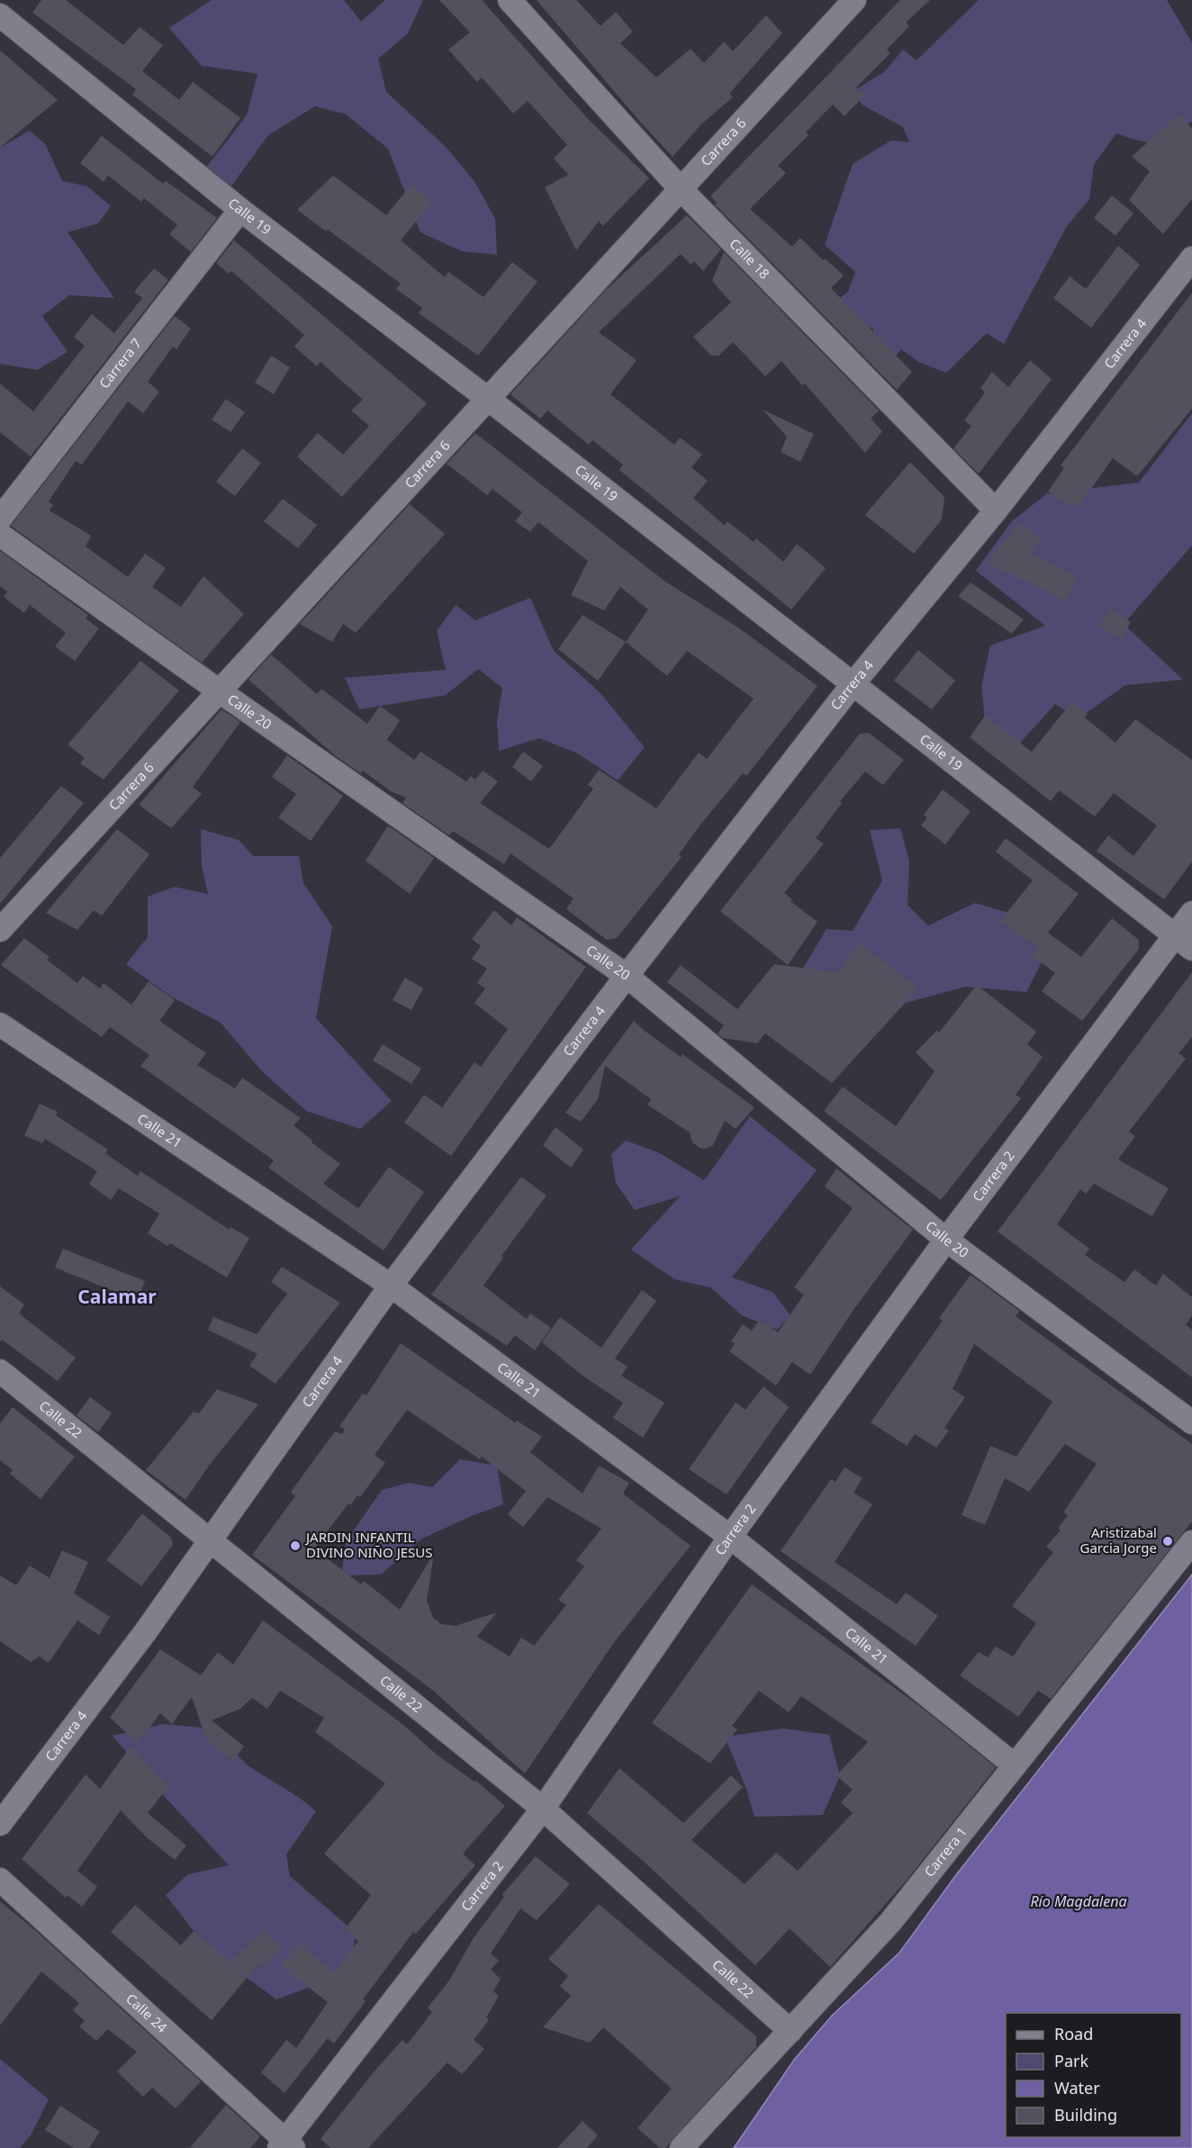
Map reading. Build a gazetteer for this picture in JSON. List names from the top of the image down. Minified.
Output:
{"streets":{"street":["Carrera 6","Calle 19","Calle 18","Carrera 4","Carrera 7","Calle 20","Calle 21","Carrera 2","Calle 22","Carrera 1","Calle 24"]},"crossings":[["Carrera 6","Calle 19"],["Carrera 6","Calle 18"],["Carrera 6","Calle 20"],["Calle 19","Carrera 4"],["Calle 19","Carrera 7"],["Calle 19","Carrera 2"],["Calle 18","Carrera 4"],["Carrera 4","Calle 20"],["Carrera 4","Calle 21"],["Carrera 4","Calle 22"],["Calle 20","Carrera 2"],["Calle 21","Carrera 2"],["Calle 21","Carrera 1"],["Carrera 2","Calle 22"],["Carrera 2","Calle 24"],["Calle 22","Carrera 1"]],"districts":["Calamar"],"water":["Río Magdalena"],"places":["Aristizabal Garcia Jorge","JARDIN INFANTIL DIVINO NIÑO JESUS"],"legend":["Road","Park","Water","Building"]}
